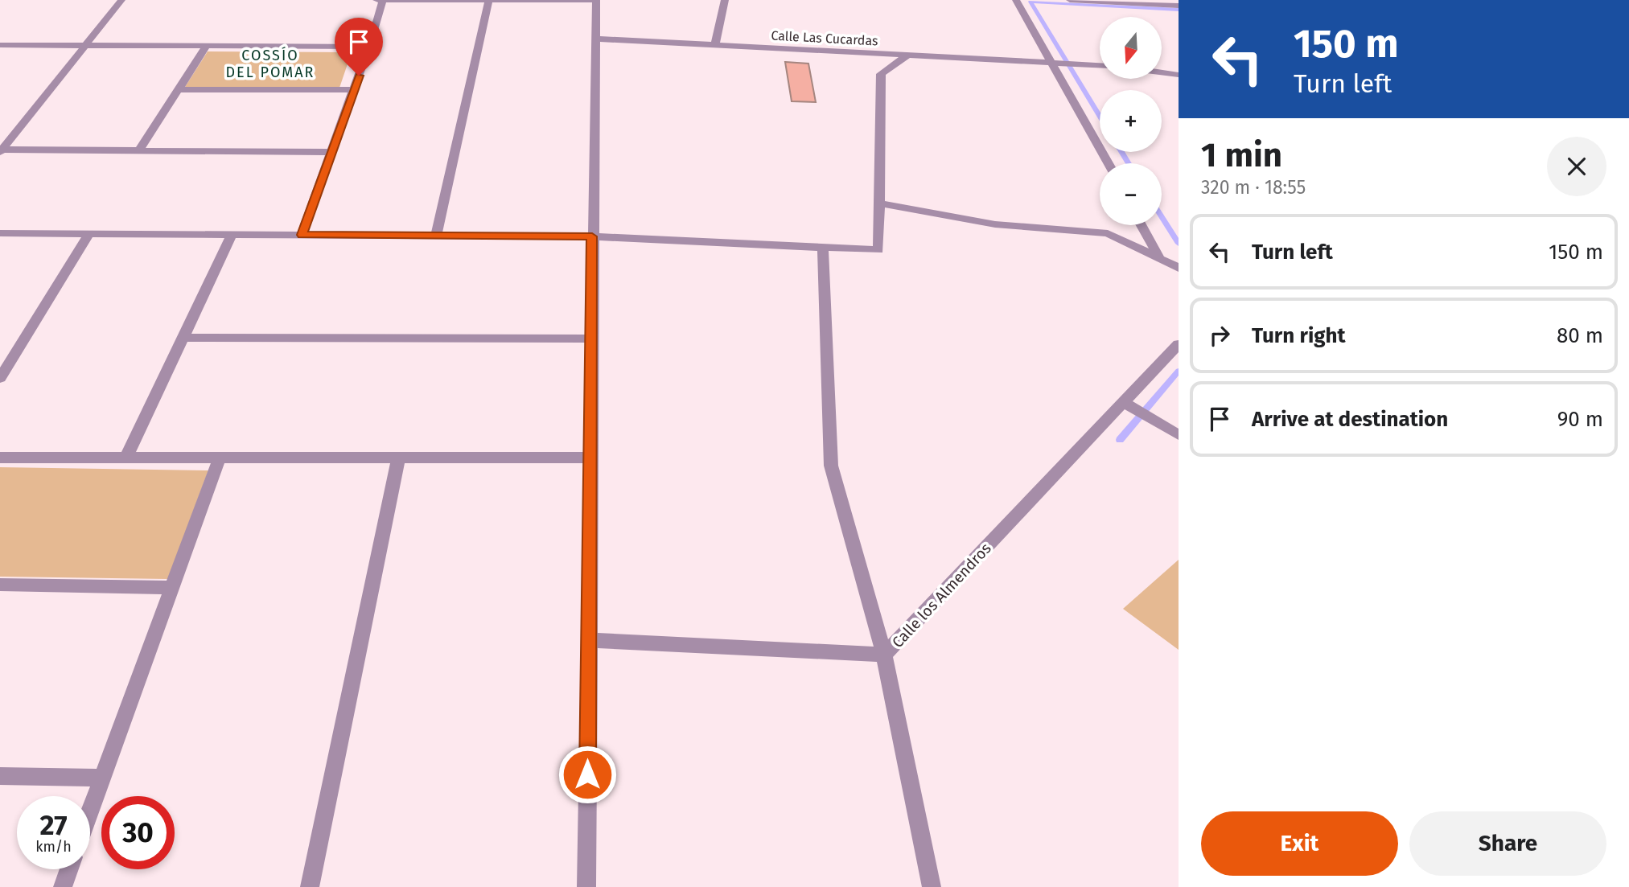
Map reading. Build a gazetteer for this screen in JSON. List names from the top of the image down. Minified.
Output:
{"streets":{"street":["Calle Las Cucardas","Calle los Almendros"]},"districts":["COSSÍO DEL POMAR"],"north":"bottom","page":{"turn":["150 m","Turn left"],"map_buttons":["+","−"],"heading":["1 min","320 m · 18:55"],"list":[{"name":"Turn left","value":"150 m"},{"name":"Turn right","value":"80 m"},{"name":"Arrive at destination","value":"90 m"}],"speed":"27 km/h","limit":"30","buttons":["Exit","Share"]}}
